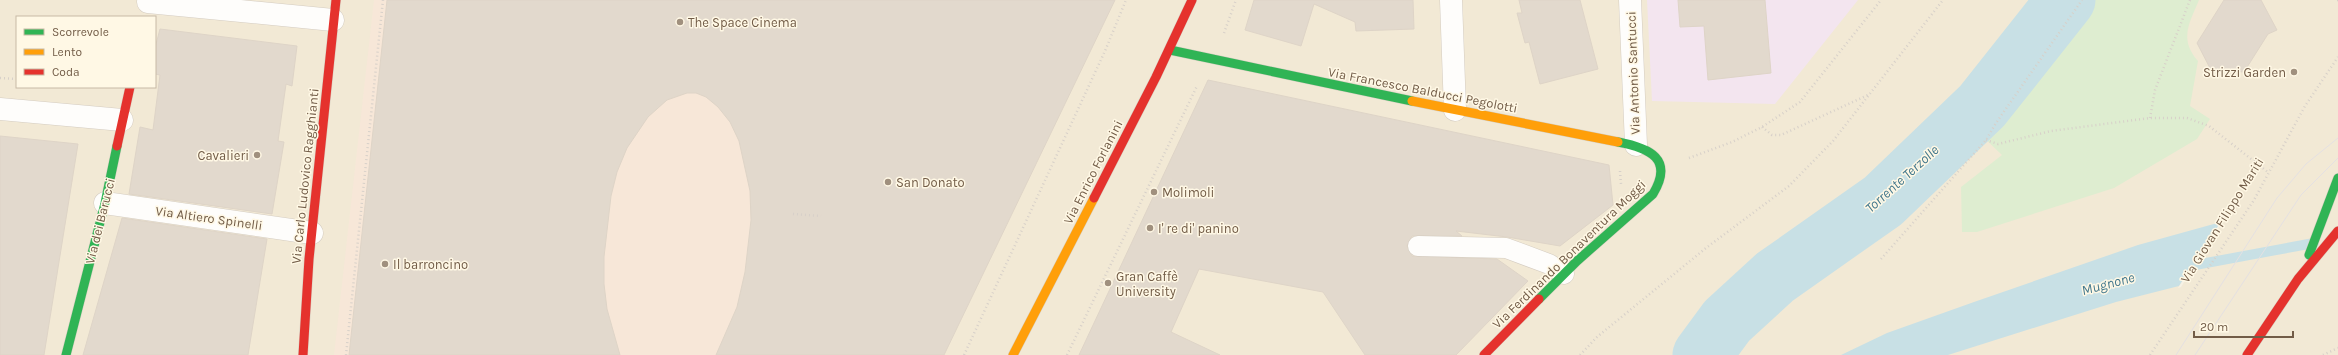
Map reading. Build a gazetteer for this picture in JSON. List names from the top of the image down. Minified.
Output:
{"streets":{"street":["Via Antonio Santucci","Via Francesco Balducci Pegolotti","Via Enrico Forlanini","Via Carlo Ludovico Ragghianti","Via Altiero Spinelli","Via dei Barucci","Via Ferdinando Bonaventura Moggi"],"path":["Via Giovan Filippo Mariti"]},"crossings":[["Via Antonio Santucci","Via Francesco Balducci Pegolotti"],["Via Francesco Balducci Pegolotti","Via Enrico Forlanini"],["Via Francesco Balducci Pegolotti","Via Ferdinando Bonaventura Moggi"],["Via Carlo Ludovico Ragghianti","Via Altiero Spinelli"],["Via Altiero Spinelli","Via dei Barucci"]],"water":["Torrente Terzolle","Mugnone"],"places":["The Space Cinema","Strizzi Garden","Cavalieri","San Donato","Molimoli","I' re di' panino","Il barroncino","Gran Caffè University"],"legend":["Scorrevole","Lento","Coda"],"scale_bar":"20 m"}
